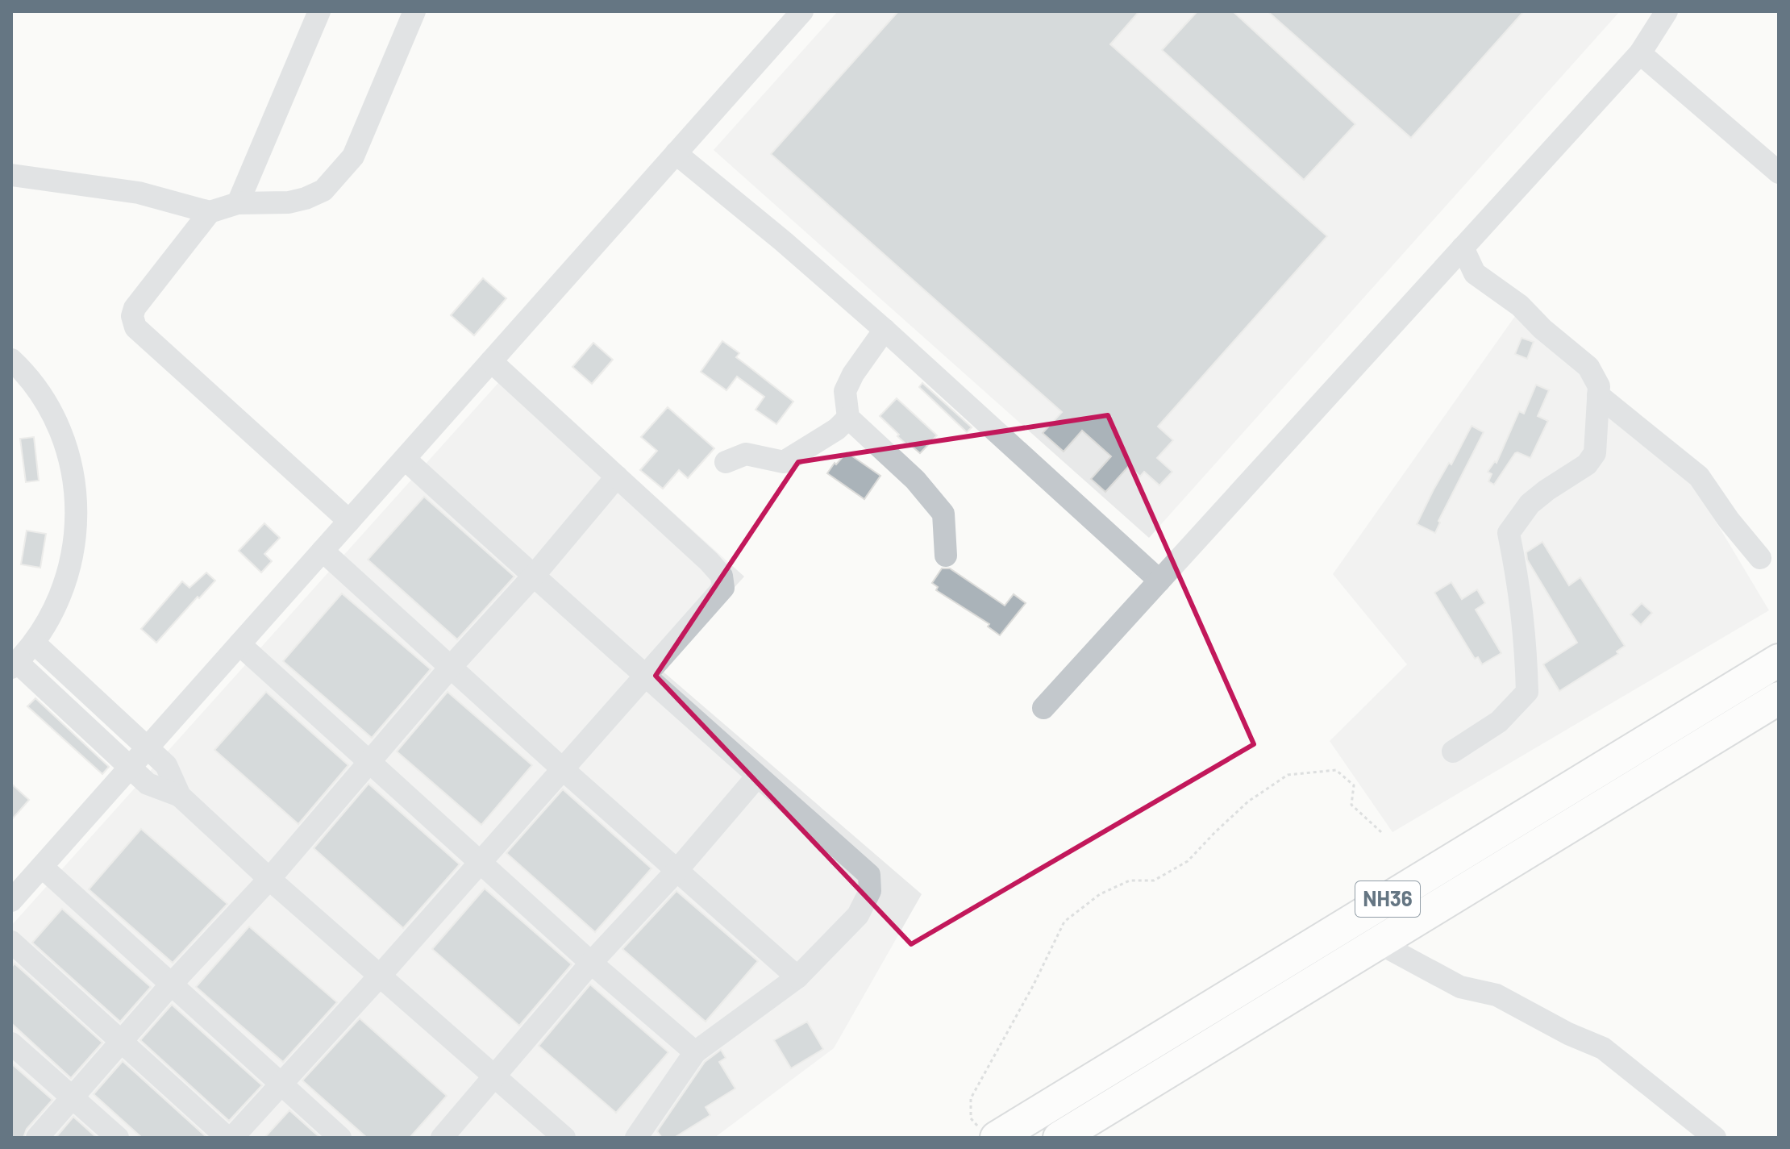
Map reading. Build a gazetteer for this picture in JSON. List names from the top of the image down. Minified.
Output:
{"streets":{"highway":["NH36"]}}
